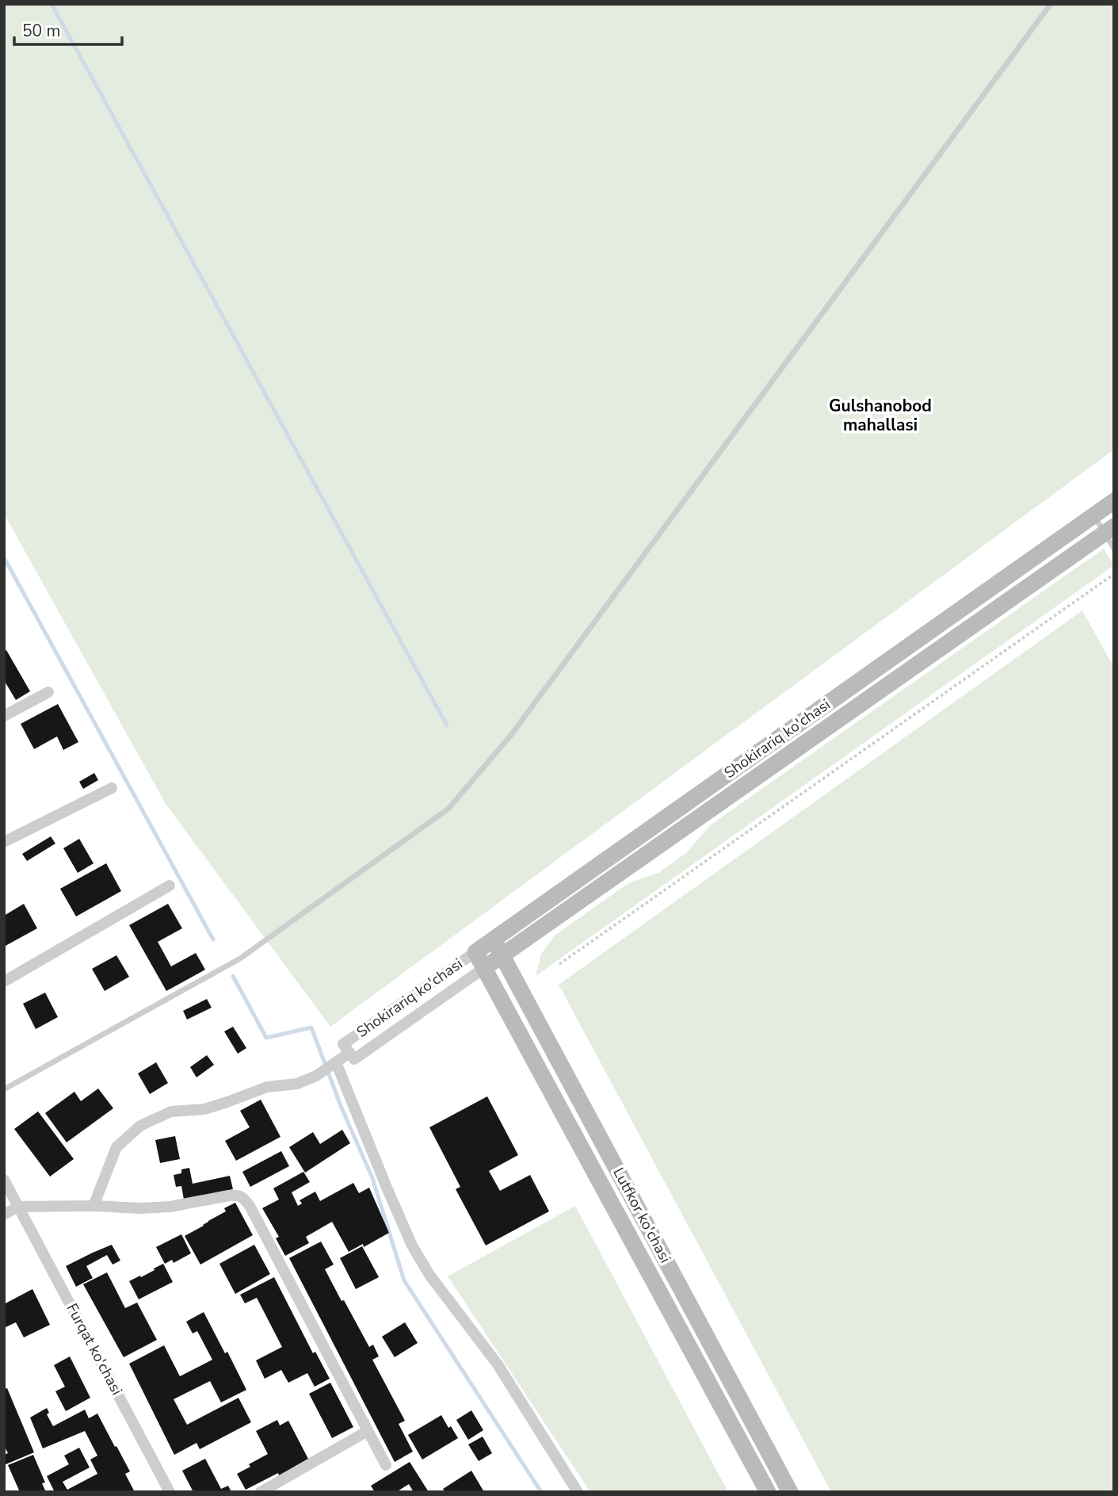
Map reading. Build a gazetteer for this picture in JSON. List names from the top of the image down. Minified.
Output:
{"streets":{"main road":["Shokirariq ko'chasi","Lutfkor ko'chasi"],"street":["Furqat ko'chasi"]},"crossings":[["Shokirariq ko'chasi","Lutfkor ko'chasi"]],"districts":["Gulshanobod mahallasi"],"scale_bar":"50 m"}
